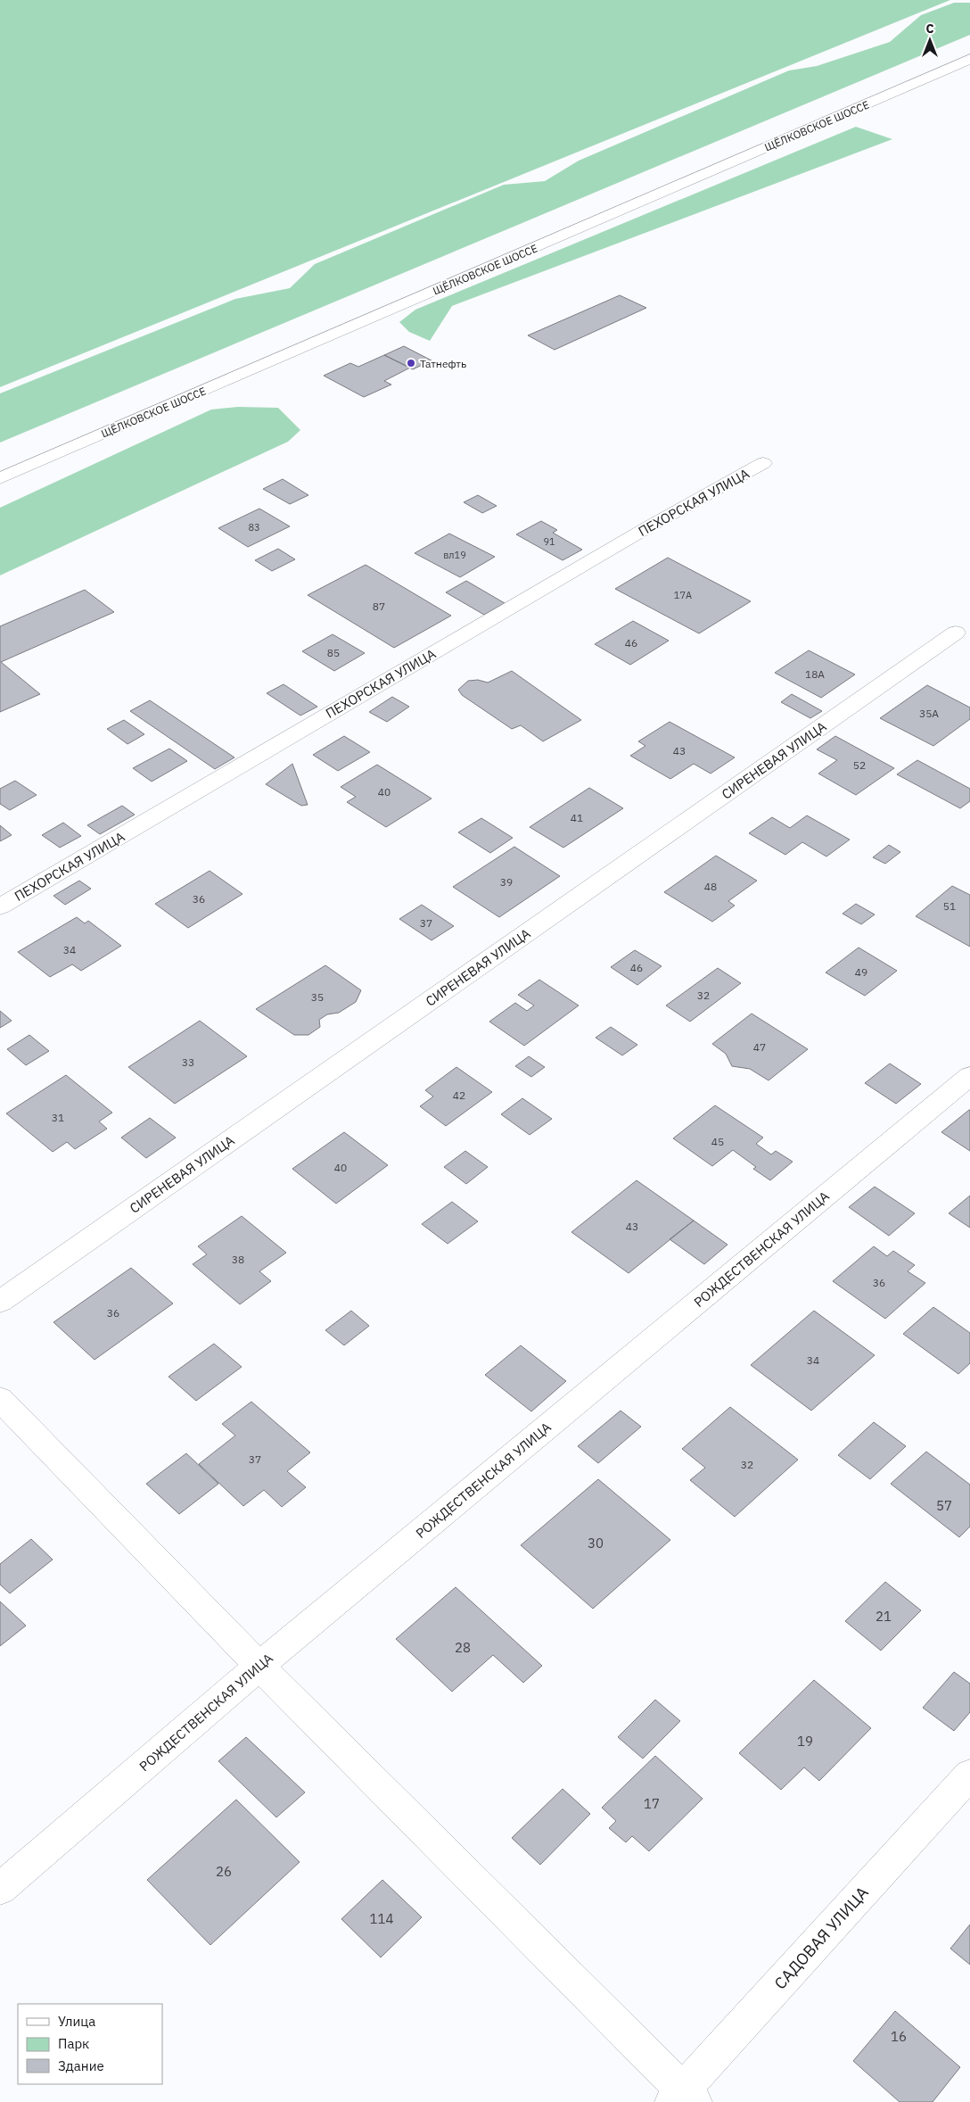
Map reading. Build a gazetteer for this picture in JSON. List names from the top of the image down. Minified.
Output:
{"streets":{"street":["ЩЁЛКОВСКОЕ ШОССЕ","ПЕХОРСКАЯ УЛИЦА","СИРЕНЕВАЯ УЛИЦА","РОЖДЕСТВЕНСКАЯ УЛИЦА","САДОВАЯ УЛИЦА"]},"places":["Татнефть"],"house_numbers":["83","91","вл19","17А","87","46","85","18А","35А","43","52","40","41","39","48","36","51","37","34","46","49","32","35","47","33","42","31","45","40","43","38","36","36","34","37","32","57","30","21","28","19","17","26","114","16"],"legend":["Улица","Парк","Здание"],"north":"top"}
